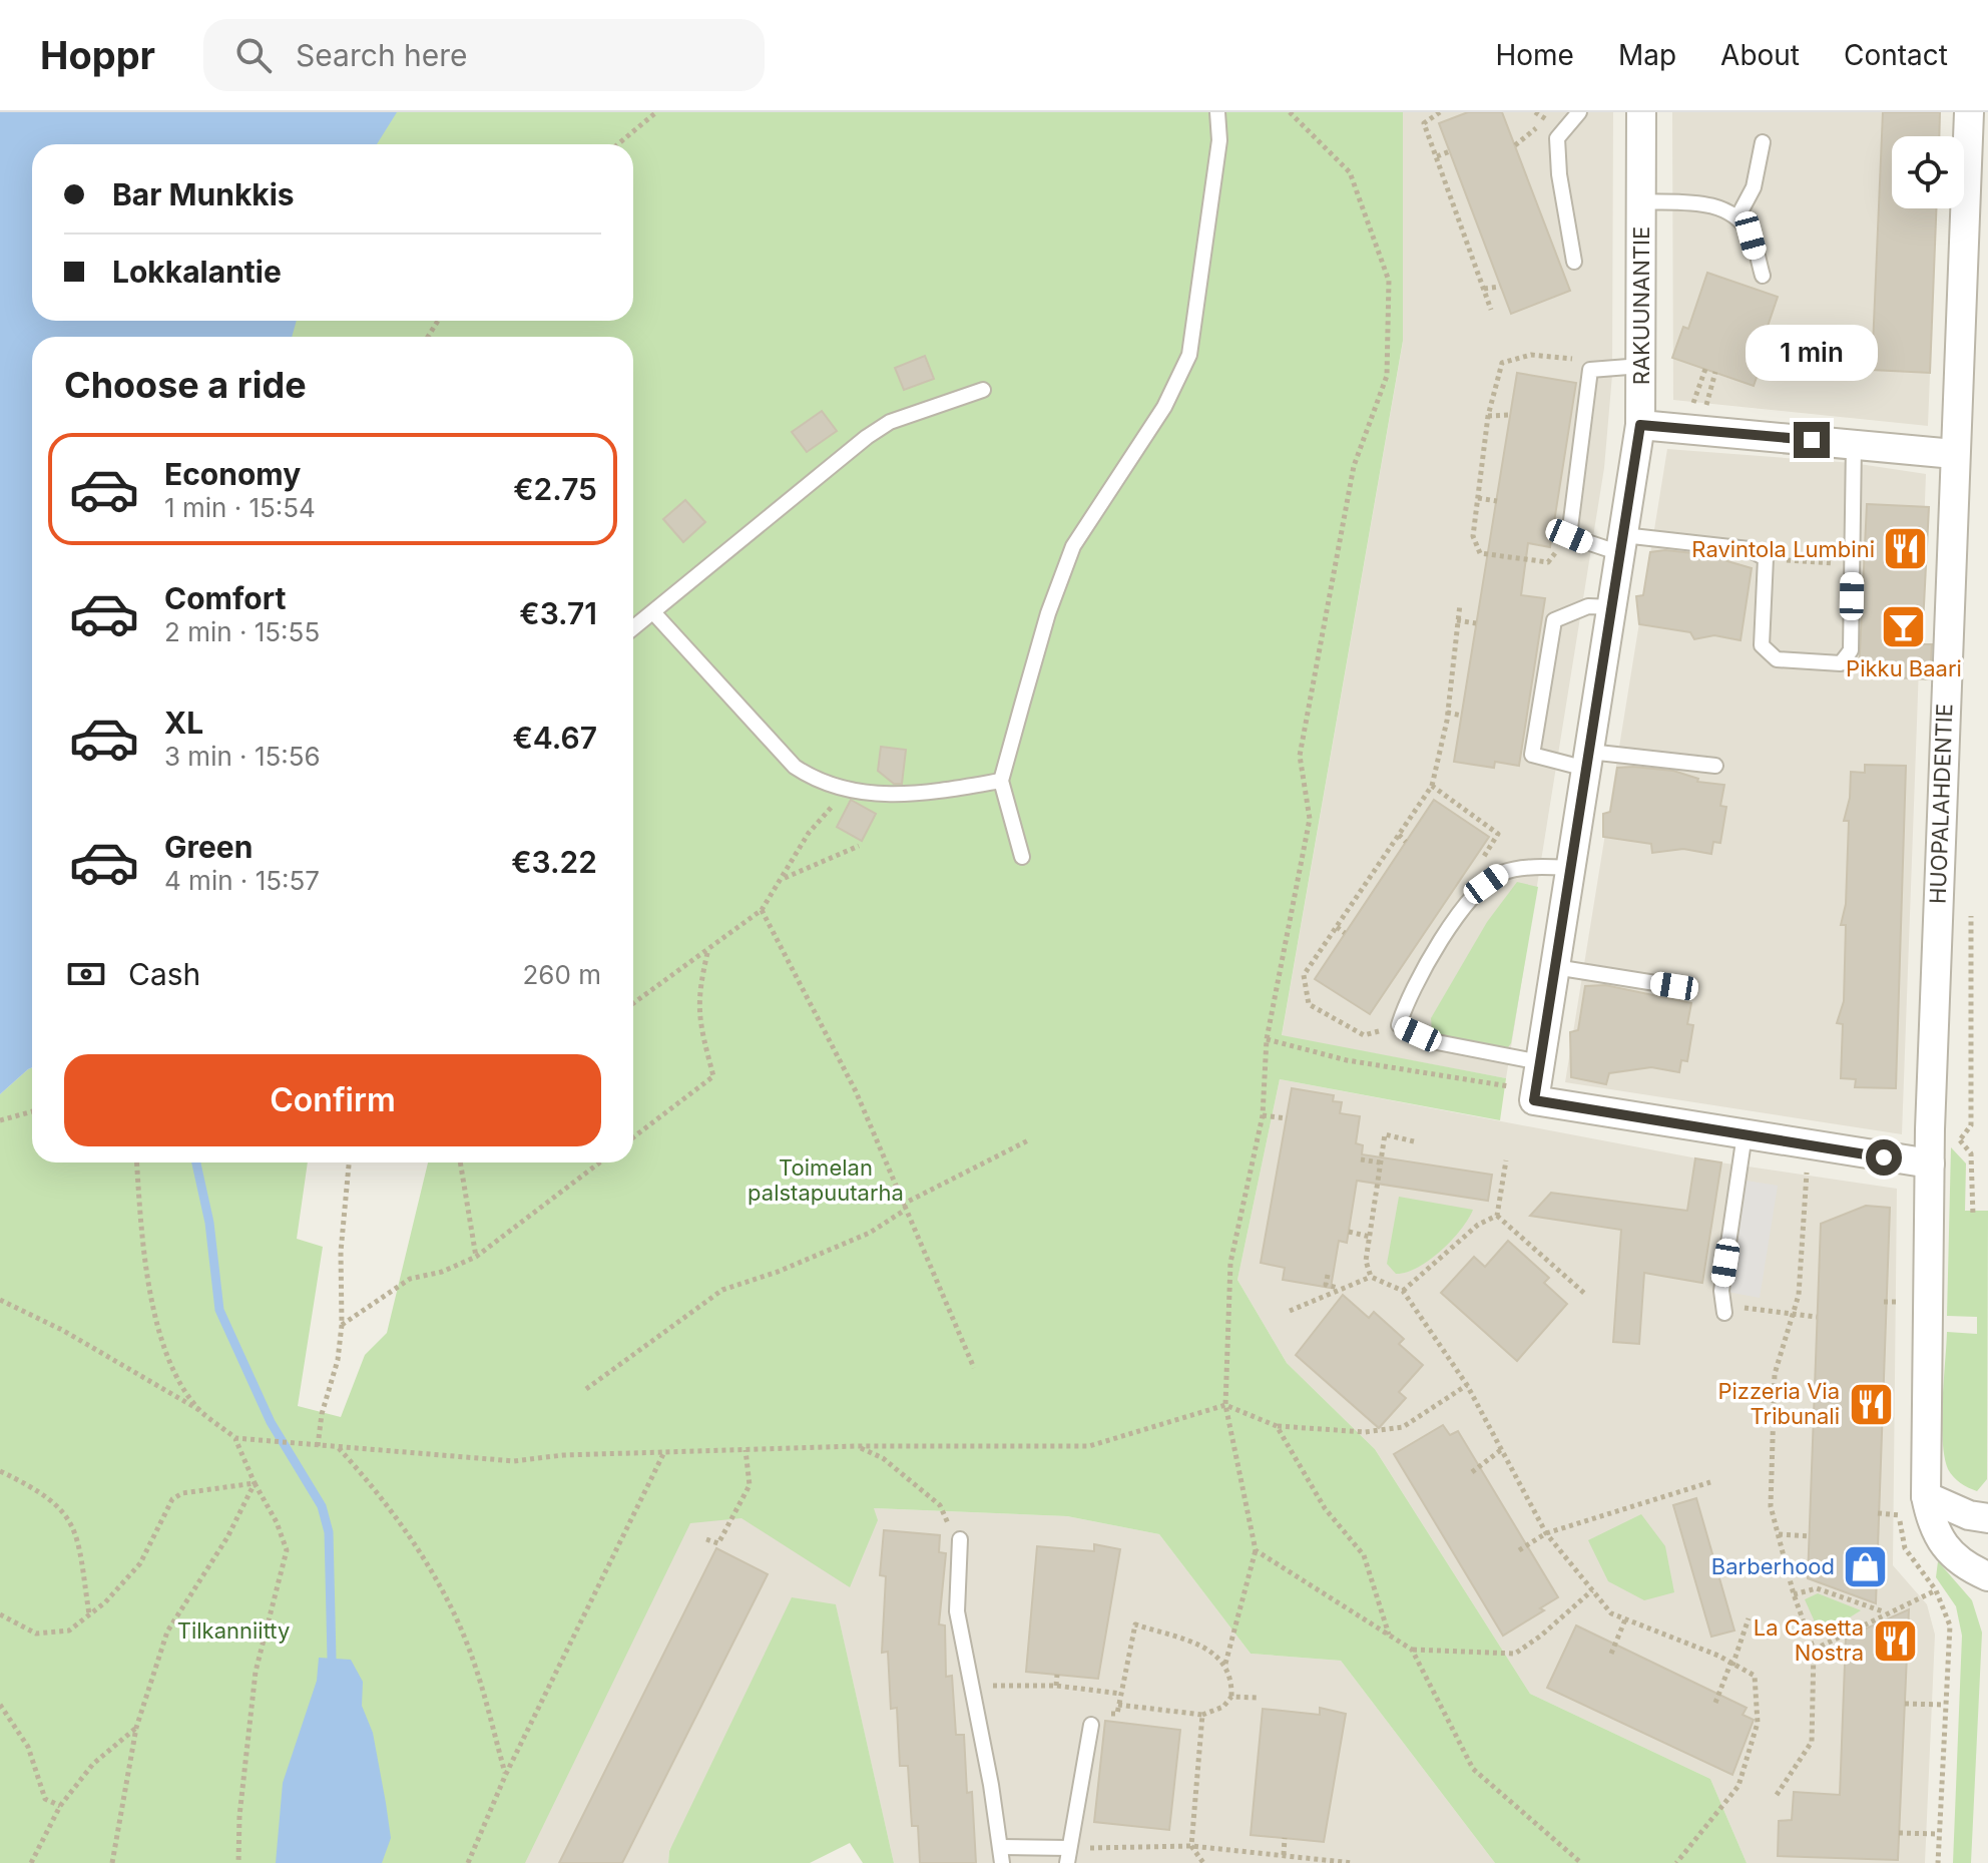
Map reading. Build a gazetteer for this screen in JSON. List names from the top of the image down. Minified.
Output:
{"streets":{"street":["RAKUUNANTIE","HUOPALAHDENTIE"]},"crossings":[["RAKUUNANTIE","HUOPALAHDENTIE"]],"parks":["Toimelan palstapuutarha","Tilkanniitty"],"places":{"restaurant":["Ravintola Lumbini","Pizzeria Via Tribunali","La Casetta Nostra"],"bar":["Pikku Baari"],"shop":["Barberhood"]},"page":{"header":"Hoppr","search":"Search here","nav":["Home","Map","About","Contact"],"banner":["Bar Munkkis","Lokkalantie"],"bubble":"1 min","heading":"Choose a ride","list":[{"name":"Economy","note":"1 min · 15:54","value":"€2.75"},{"name":"Comfort","note":"2 min · 15:55","value":"€3.71"},{"name":"XL","note":"3 min · 15:56","value":"€4.67"},{"name":"Green","note":"4 min · 15:57","value":"€3.22"}],"pay":["Cash","260 m"],"buttons":"Confirm"}}
